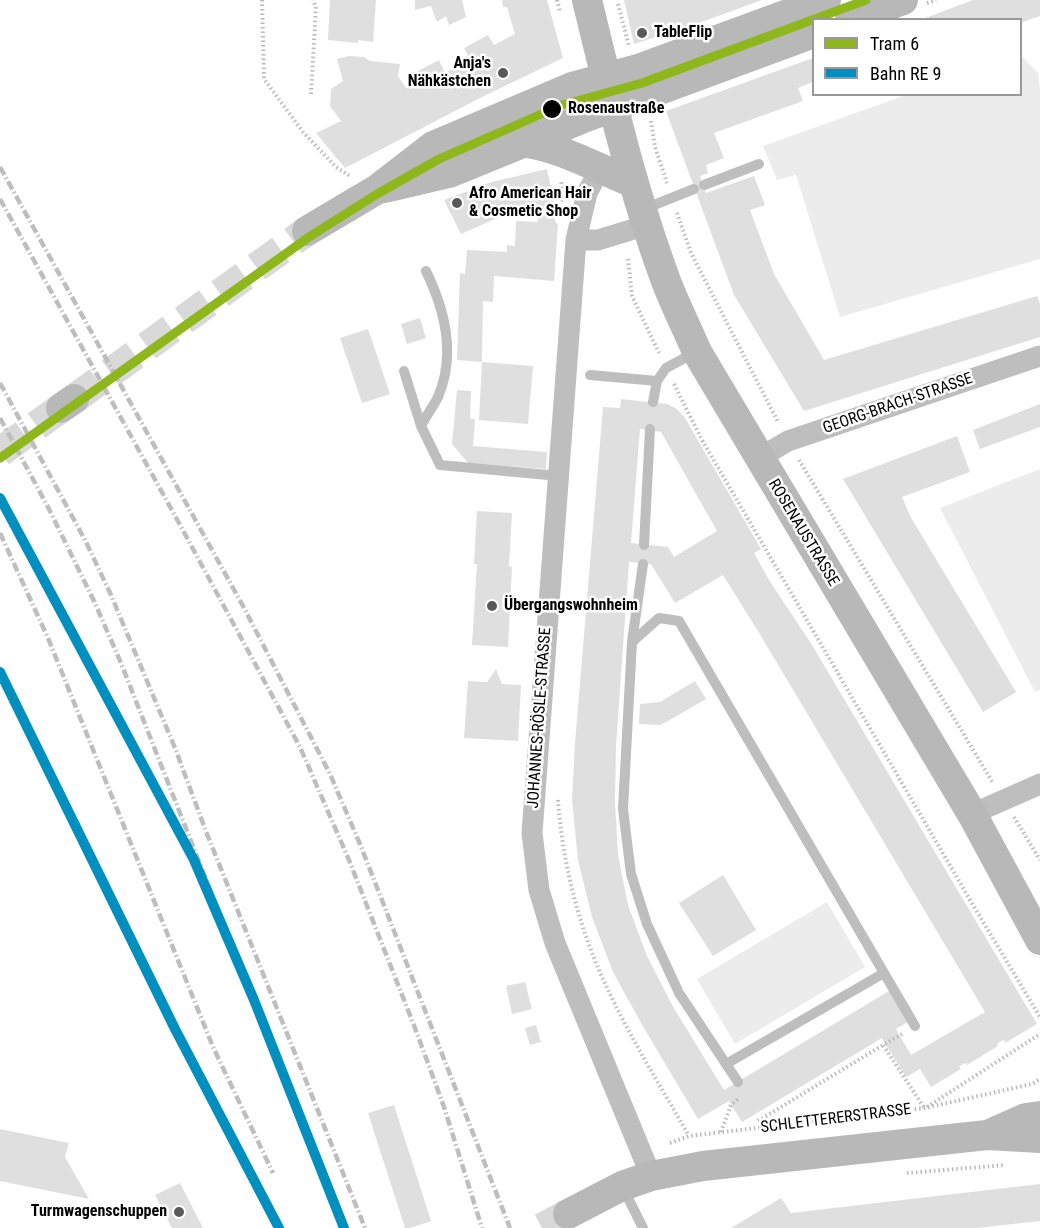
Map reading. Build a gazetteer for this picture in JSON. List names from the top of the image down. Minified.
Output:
{"streets":{"street":["GEORG-BRACH-STRASSE","ROSENAUSTRASSE","JOHANNES-RÖSLE-STRASSE","SCHLETTERERSTRASSE"]},"crossings":[["GEORG-BRACH-STRASSE","ROSENAUSTRASSE"],["JOHANNES-RÖSLE-STRASSE","SCHLETTERERSTRASSE"]],"places":["TableFlip","Anja's Nähkästchen","Rosenaustraße","Afro American Hair & Cosmetic Shop","Übergangswohnheim","Turmwagenschuppen"],"lines":["tram line 6"],"legend":["Tram 6","Bahn RE 9"]}
